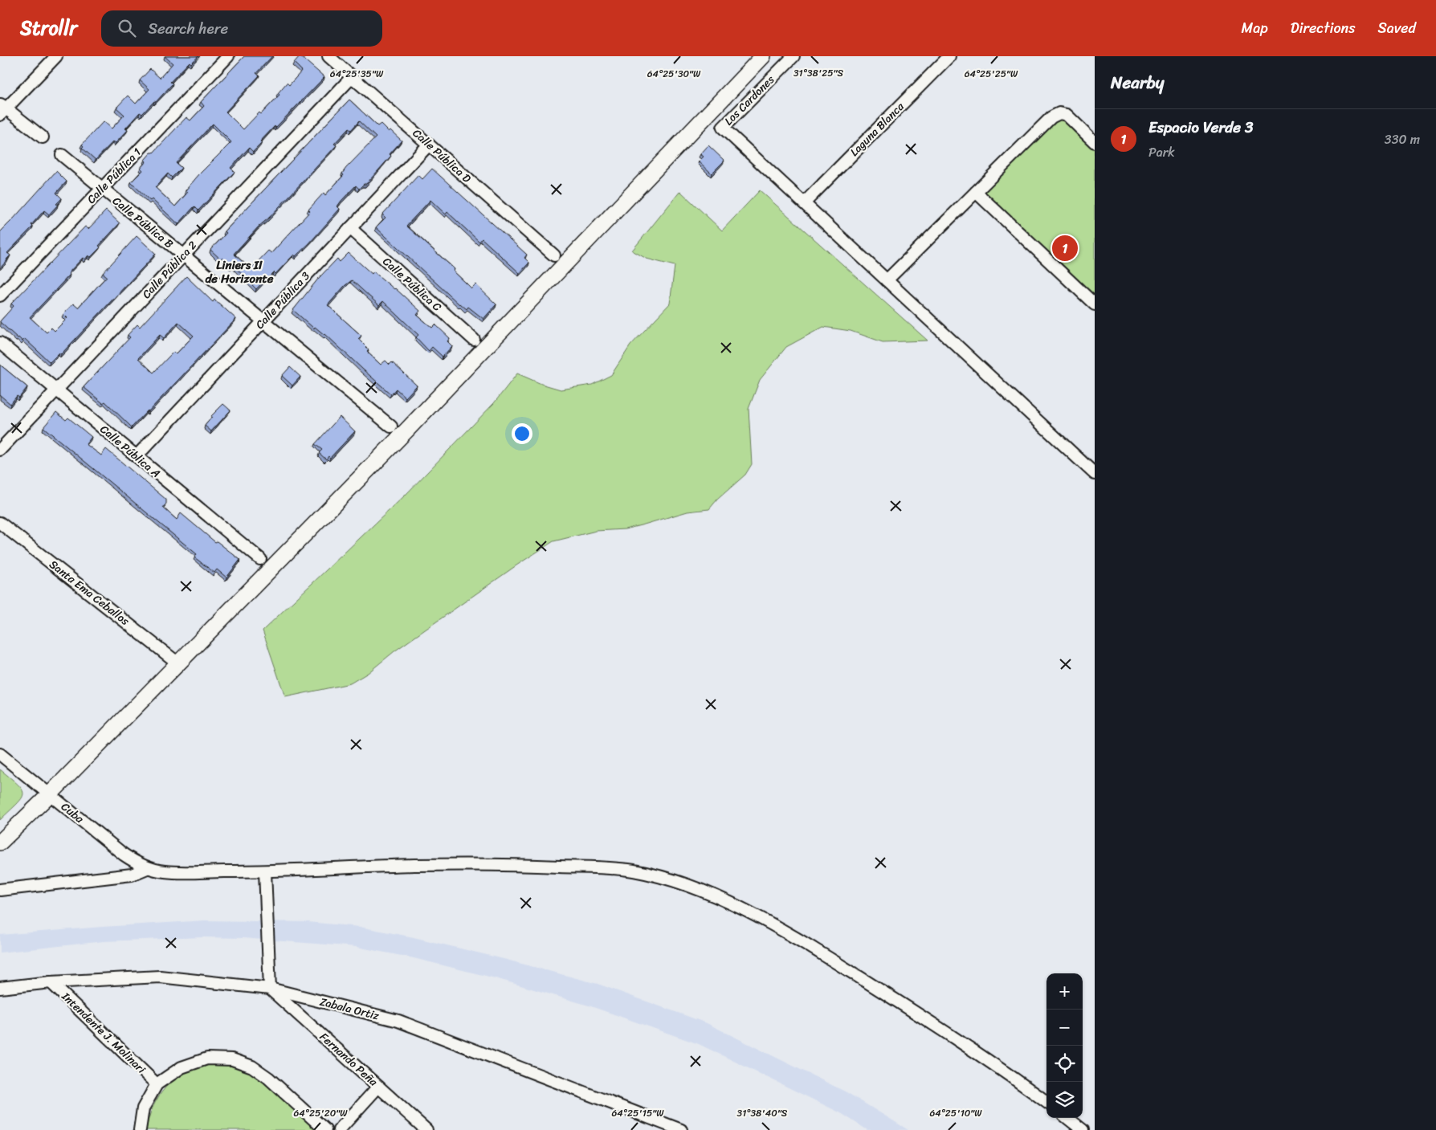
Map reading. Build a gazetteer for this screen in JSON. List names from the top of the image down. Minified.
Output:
{"streets":{"street":["Los Cardones","Laguna Blanca","Calle Pública D","Calle Pública 1","Calle Pública B","Calle Pública 2","Calle Pública C","Calle Pública 3","Calle Pública A","Santa Ema Ceballos","Cuba","Zabala Ortiz","Intendente J. Molinari","Fernando Peña"]},"crossings":[["Los Cardones","Laguna Blanca"],["Calle Pública D","Calle Pública 2"],["Calle Pública D","Calle Pública 3"],["Calle Pública 1","Calle Pública B"],["Calle Pública B","Calle Pública 2"],["Calle Pública B","Calle Pública 3"],["Calle Pública 2","Calle Pública A"],["Calle Pública C","Calle Pública 3"],["Calle Pública 3","Calle Pública A"],["Zabala Ortiz","Intendente J. Molinari"],["Zabala Ortiz","Fernando Peña"]],"districts":["Liniers II de Horizonte"],"page":{"header":"Strollr","search":"Search here","nav":["Map","Directions","Saved"],"heading":"Nearby","list":[{"mark":"1","name":"Espacio Verde 3","note":"Park","value":"330 m"}],"pins":"1","map_buttons":["+","−"]},"coordinates":["31°38'25\"S","64°25'35\"W","64°25'30\"W","64°25'25\"W","64°25'20\"W","64°25'15\"W","64°25'10\"W","31°38'40\"S"]}
